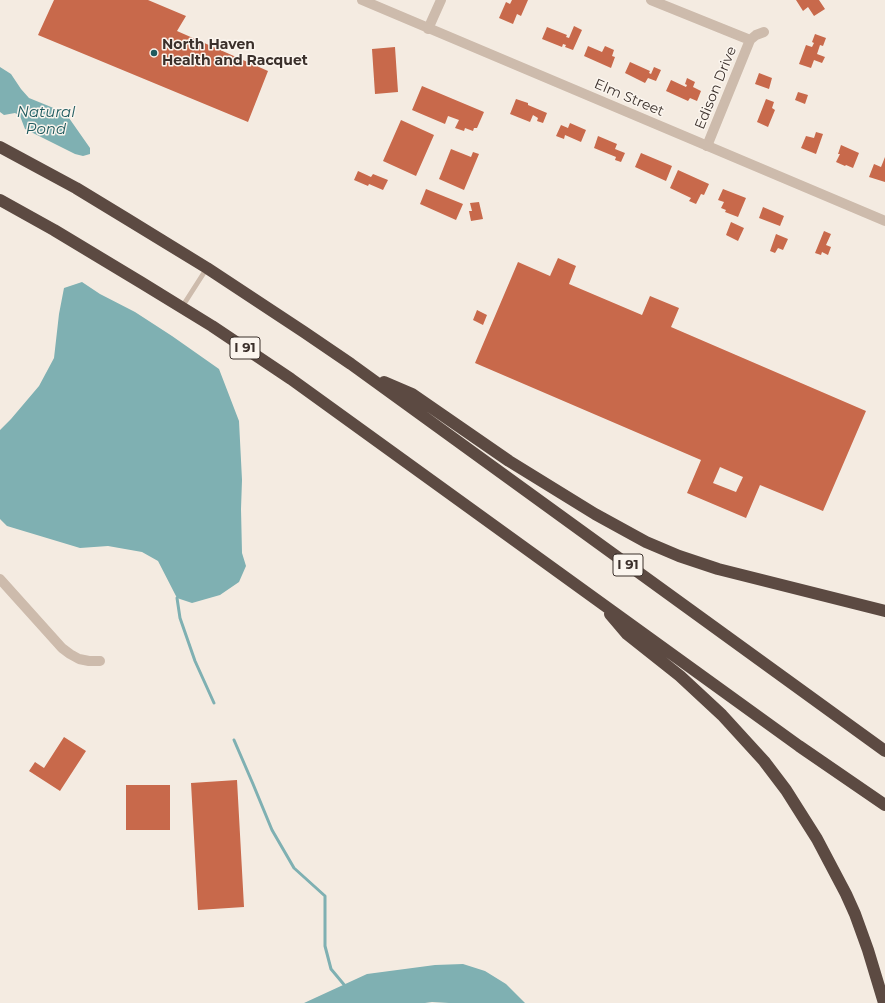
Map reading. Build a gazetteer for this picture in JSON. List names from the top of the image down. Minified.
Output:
{"streets":{"highway":["I 91"],"street":["Edison Drive","Elm Street"]},"crossings":[["Edison Drive","Elm Street"]],"water":["Natural Pond"],"places":["North Haven Health and Racquet"]}
